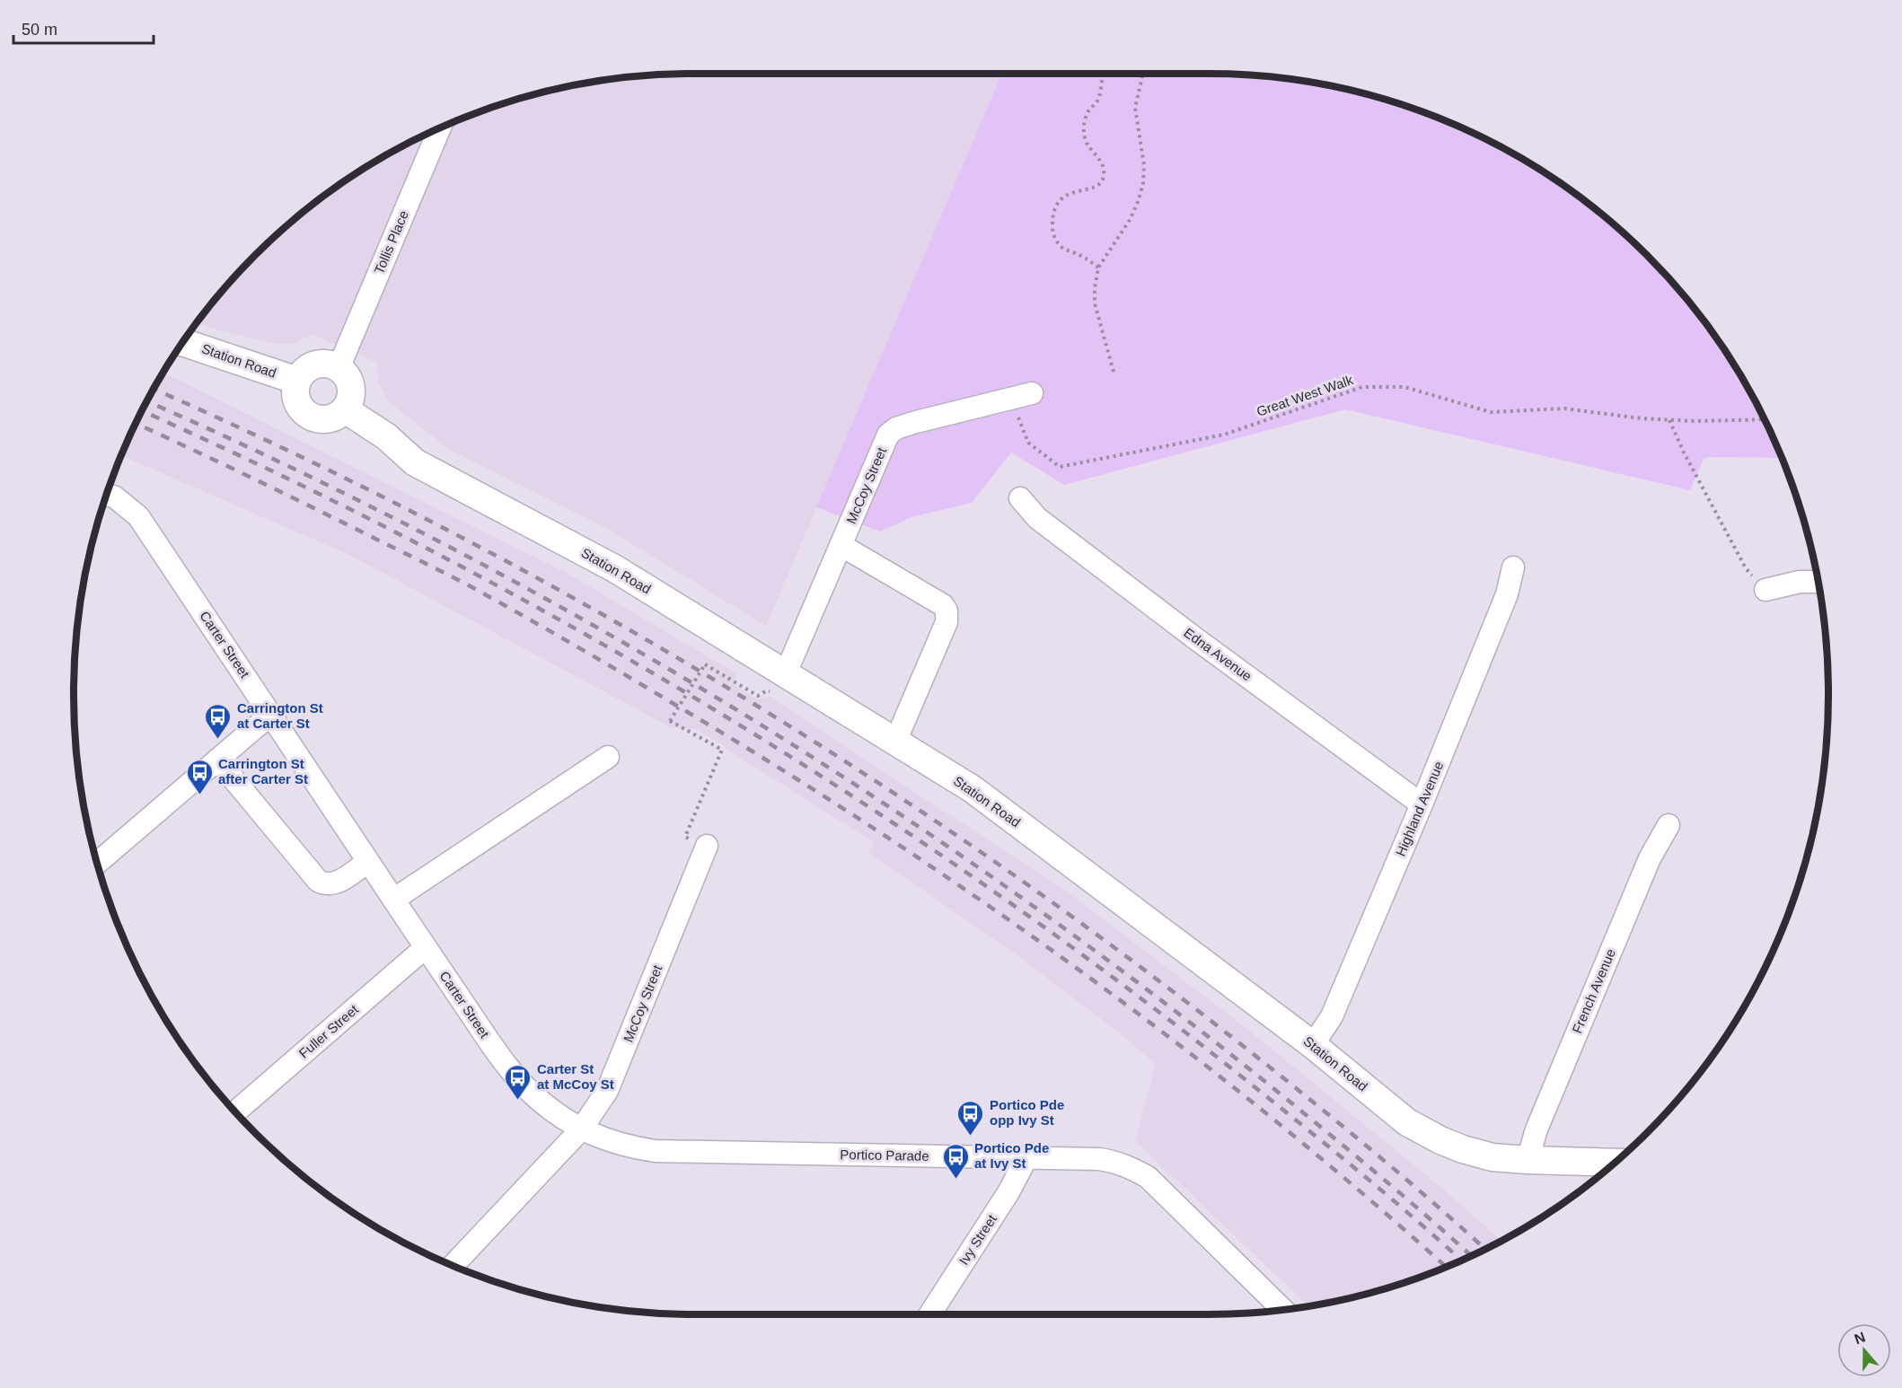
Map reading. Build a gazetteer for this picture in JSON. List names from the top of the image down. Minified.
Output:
{"streets":{"main road":["Station Road"],"street":["Tollis Place","McCoy Street","Carter Street","Edna Avenue","Highland Avenue","French Avenue","Fuller Street","Portico Parade","Ivy Street"],"path":["Great West Walk"]},"crossings":[["Tollis Place","Station Road"],["Station Road","McCoy Street"],["Station Road","Highland Avenue"],["Station Road","French Avenue"],["Great West Walk","McCoy Street"],["McCoy Street","Carter Street"],["McCoy Street","Portico Parade"],["Carter Street","Fuller Street"],["Carter Street","Portico Parade"],["Edna Avenue","Highland Avenue"],["Portico Parade","Ivy Street"]],"places":{"bus stop":["Carrington St at Carter St","Carrington St after Carter St","Carter St at McCoy St","Portico Pde opp Ivy St","Portico Pde at Ivy St"]},"scale_bar":"50 m","north":"top"}
